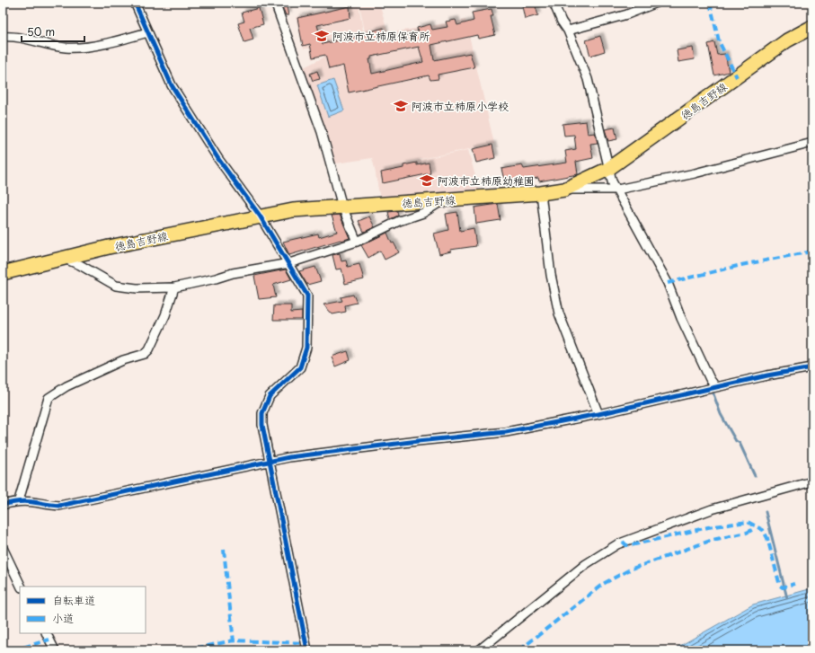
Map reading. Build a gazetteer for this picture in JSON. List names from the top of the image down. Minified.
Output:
{"streets":{"main road":["徳島吉野線"]},"places":{"school or university":["阿波市立柿原保育所","阿波市立柿原小学校","阿波市立柿原幼稚園"]},"legend":["自転車道","小道"],"scale_bar":"50 m"}
